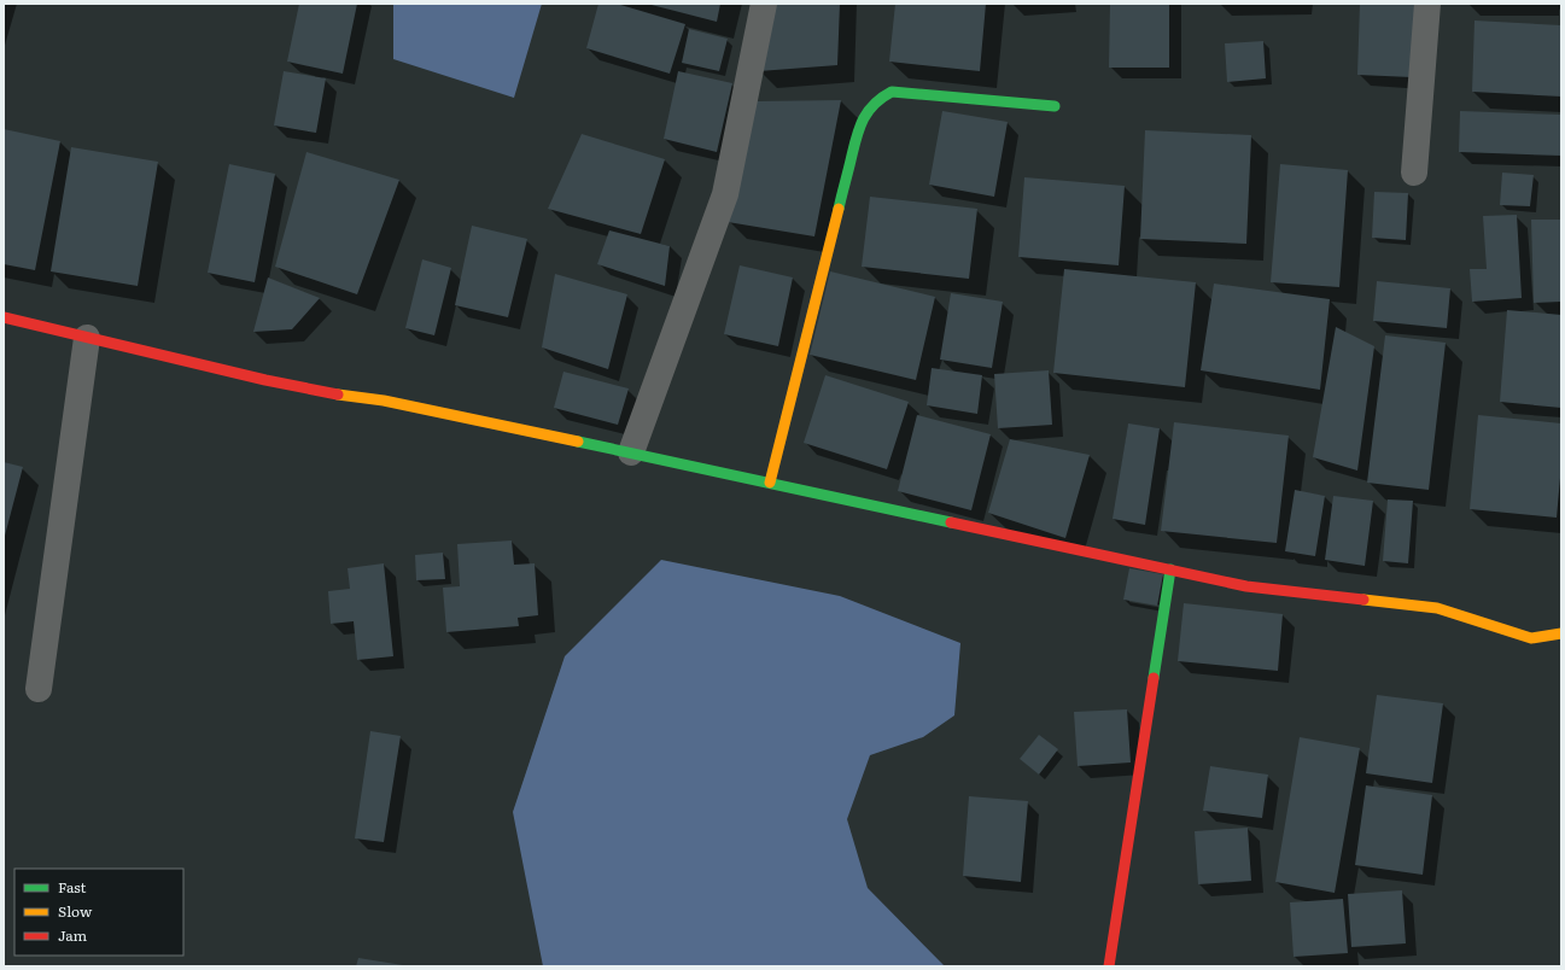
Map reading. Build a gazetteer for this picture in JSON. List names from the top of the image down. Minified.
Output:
{"legend":["Fast","Slow","Jam"]}
